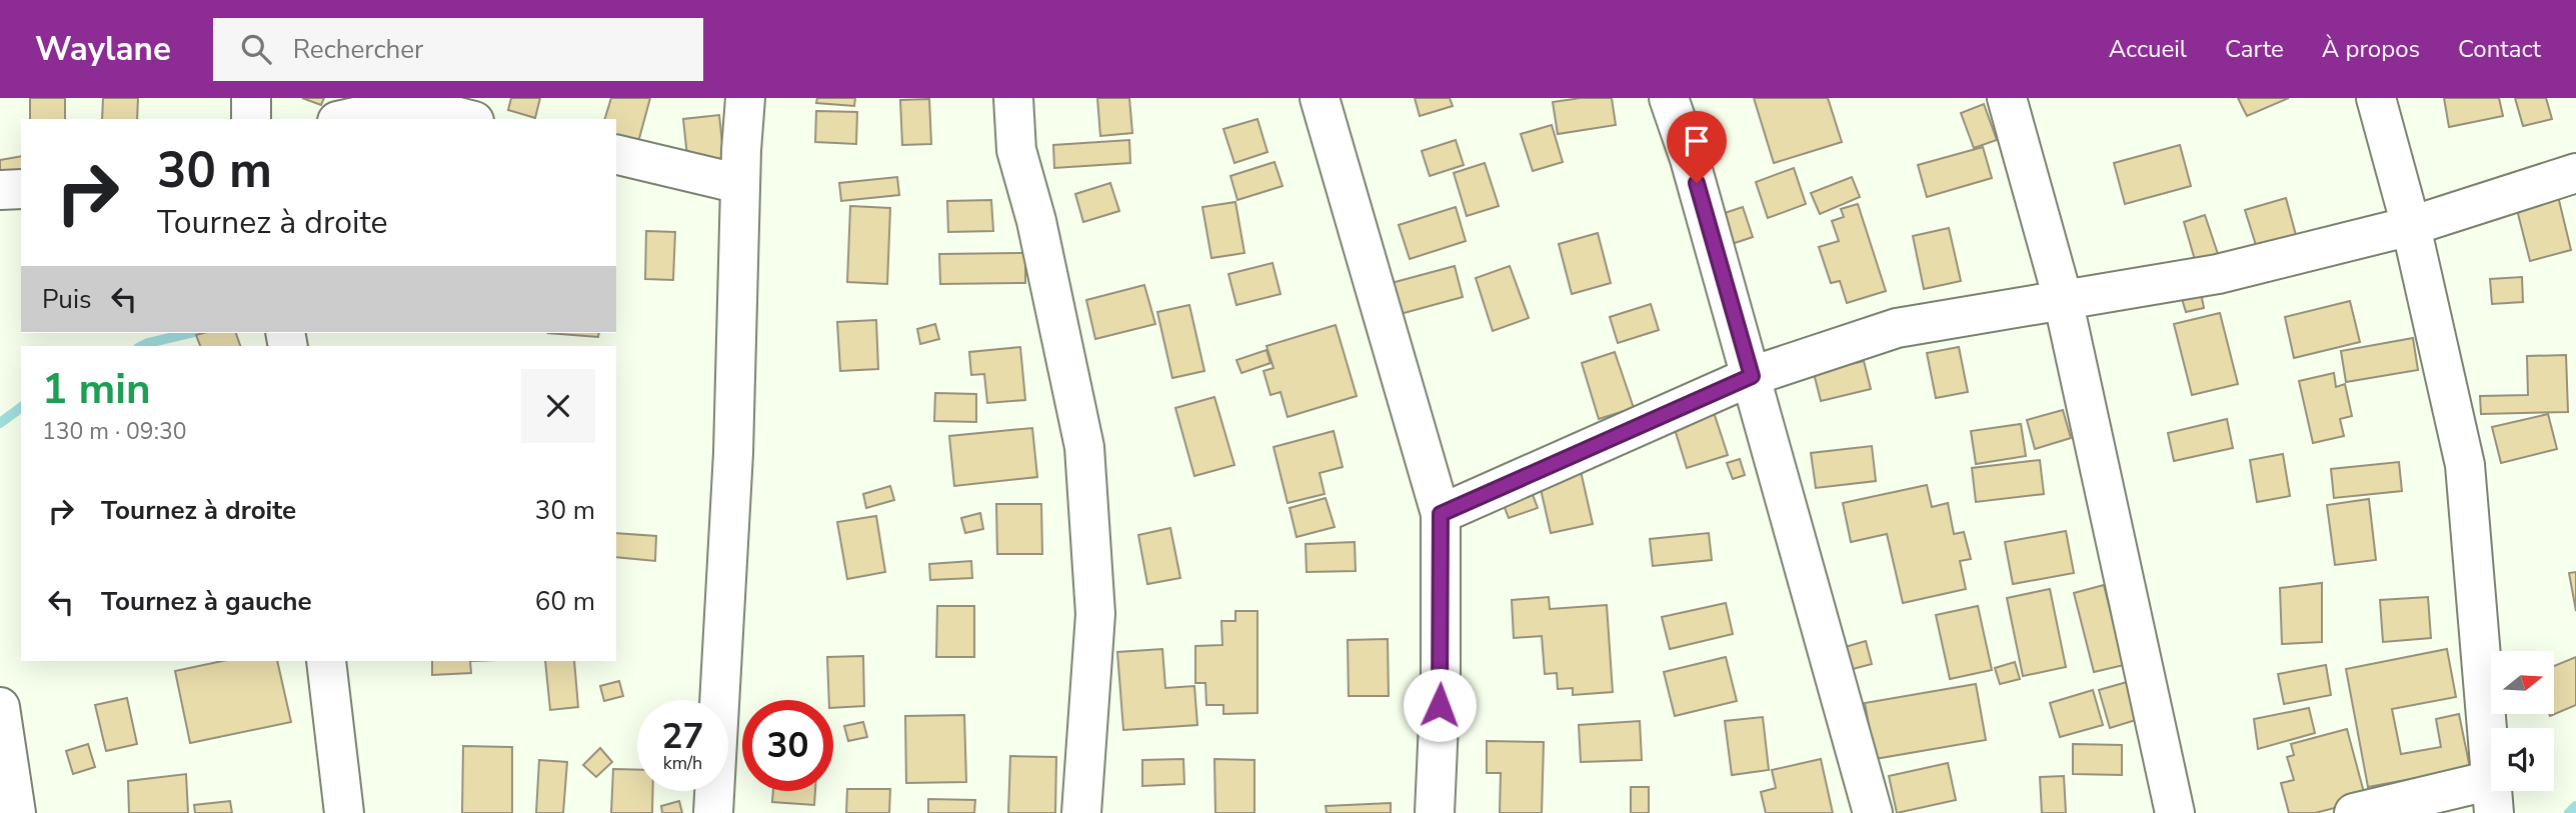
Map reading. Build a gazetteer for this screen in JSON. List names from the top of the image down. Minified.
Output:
{"north":"right","page":{"header":"Waylane","search":"Rechercher","nav":["Accueil","Carte","À propos","Contact"],"turn":["30 m","Tournez à droite"],"then":"Puis","heading":["1 min","130 m · 09:30"],"list":[{"name":"Tournez à droite","value":"30 m"},{"name":"Tournez à gauche","value":"60 m"}],"speed":"27 km/h","limit":"30"}}
